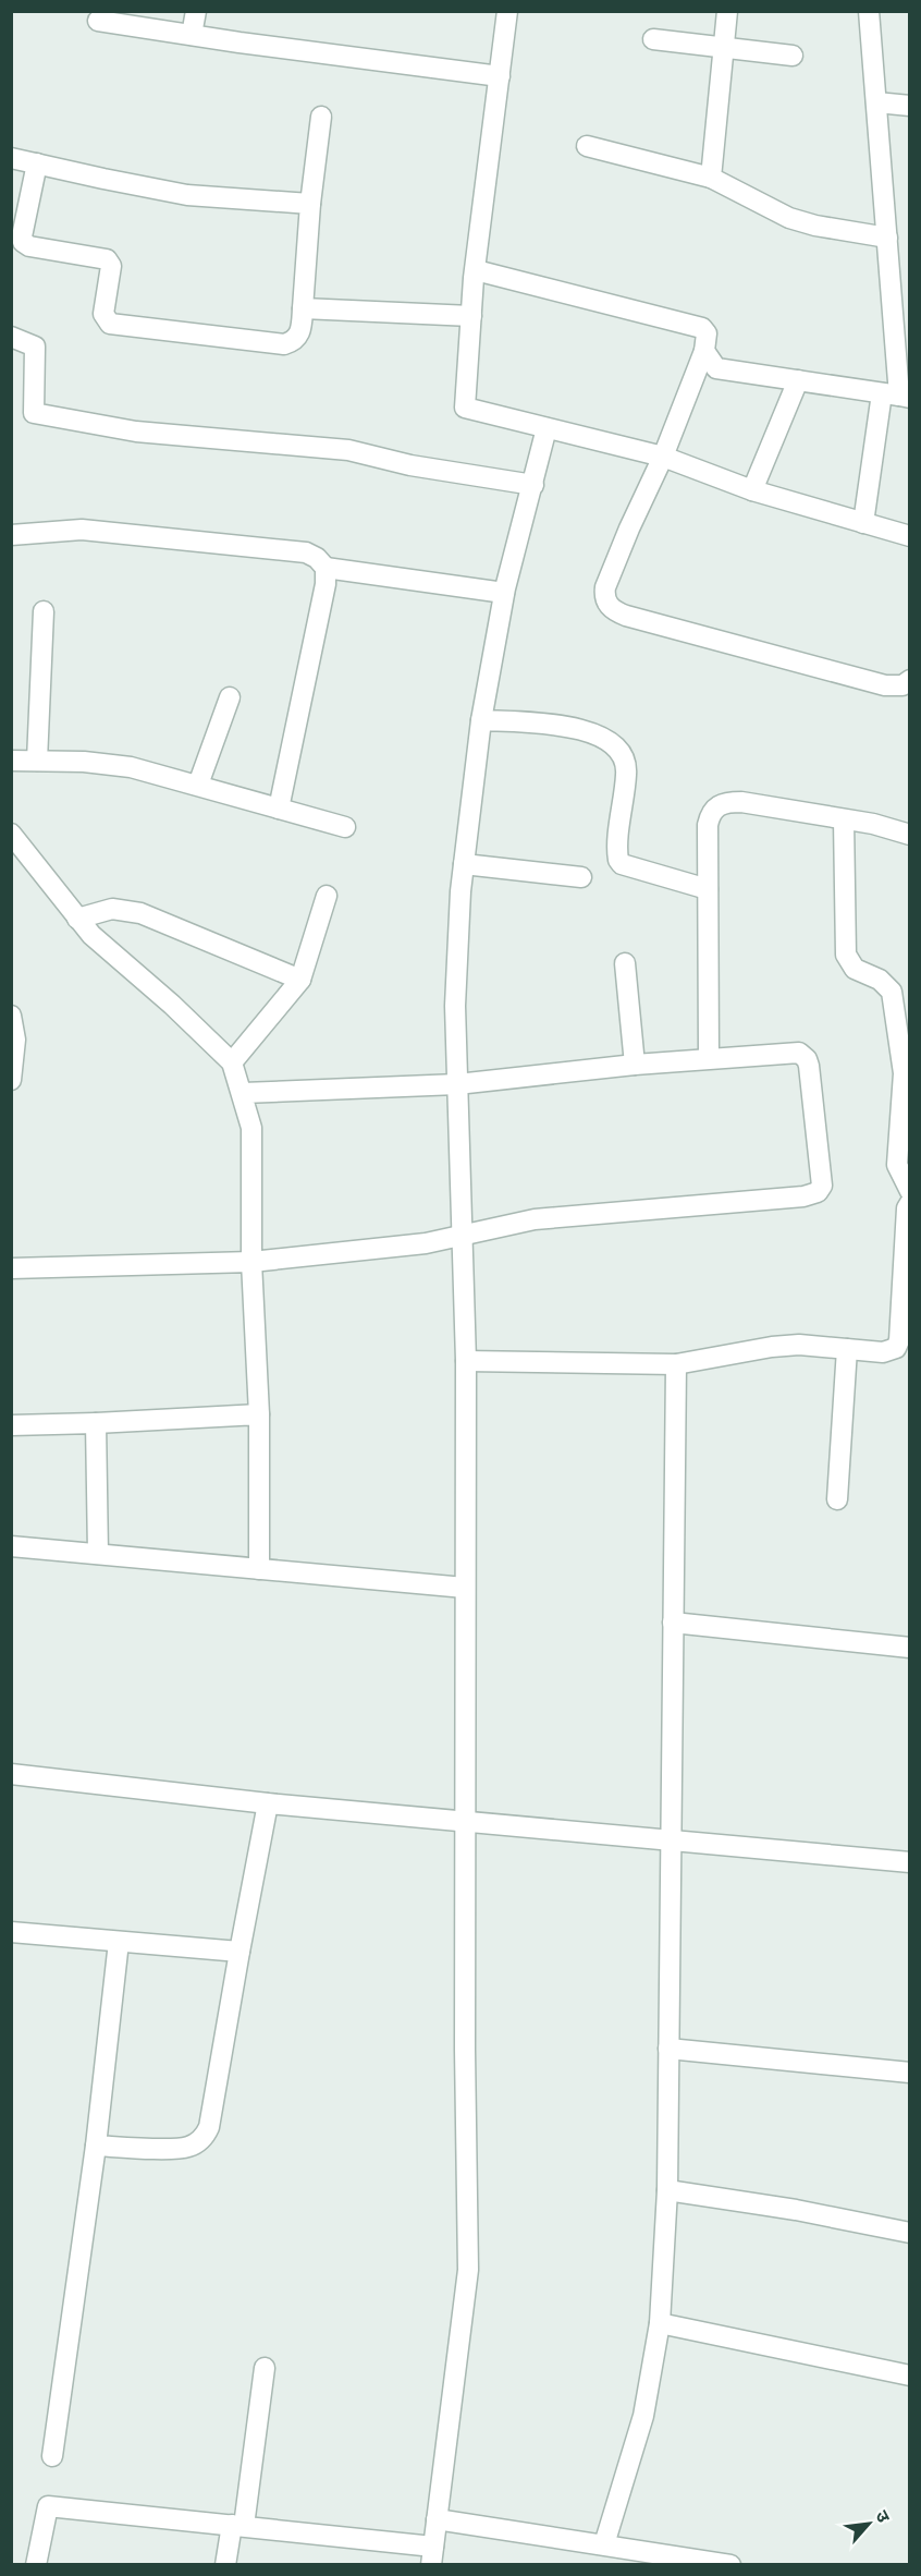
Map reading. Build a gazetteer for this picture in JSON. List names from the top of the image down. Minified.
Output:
{"north":"top right"}
